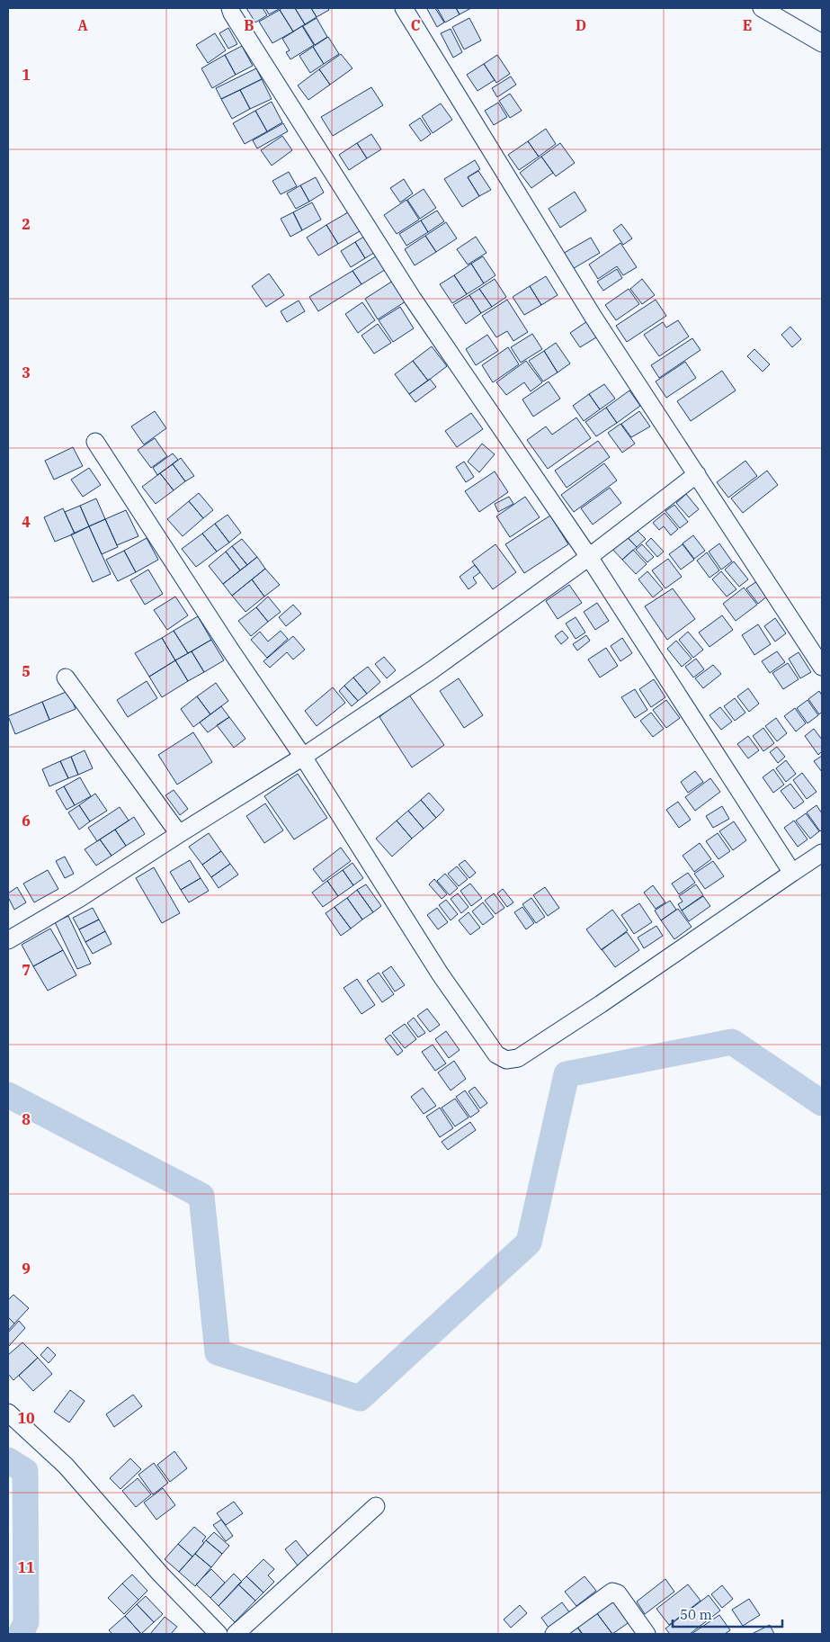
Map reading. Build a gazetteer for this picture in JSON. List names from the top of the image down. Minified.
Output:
{"scale_bar":"50 m","grid":{"columns":["A","B","C","D","E"],"rows":["1","2","3","4","5","6","7","8","9","10","11"]}}
